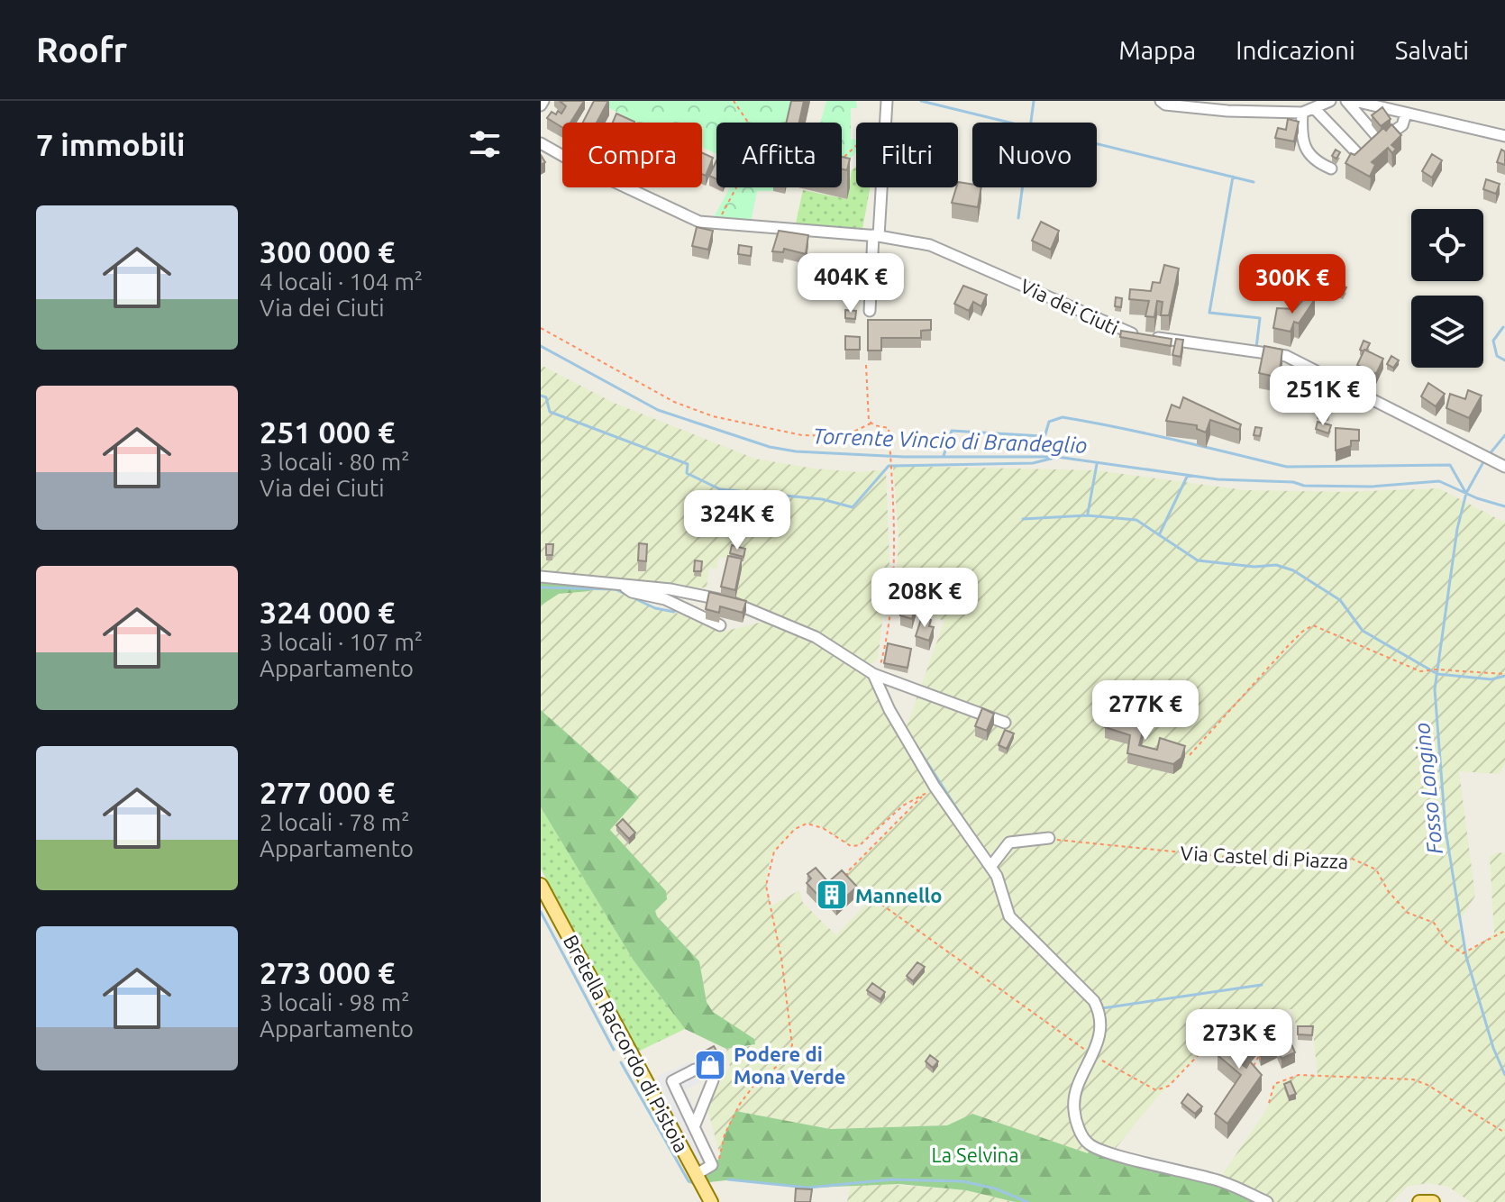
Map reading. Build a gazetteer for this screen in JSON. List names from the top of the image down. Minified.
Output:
{"streets":{"main road":["Bretella Raccordo di Pistoia"],"street":["Via dei Ciuti"],"path":["Via Castel di Piazza"]},"water":["Torrente Vincio di Brandeglio","Fosso Longino"],"parks":["La Selvina"],"places":{"building":["Mannello"],"shop":["Podere di Mona Verde"]},"page":{"header":"Roofr","nav":["Mappa","Indicazioni","Salvati"],"heading":"7 immobili","chip":["Compra","Affitta","Filtri","Nuovo"],"list":[{"name":"300 000 €","note":"4 locali · 104 m² · Via dei Ciuti"},{"name":"251 000 €","note":"3 locali · 80 m² · Via dei Ciuti"},{"name":"324 000 €","note":"3 locali · 107 m² · Appartamento"},{"name":"277 000 €","note":"2 locali · 78 m² · Appartamento"},{"name":"273 000 €","note":"3 locali · 98 m² · Appartamento"}],"price":["404K €","300K €","251K €","324K €","208K €","277K €","273K €"]}}
